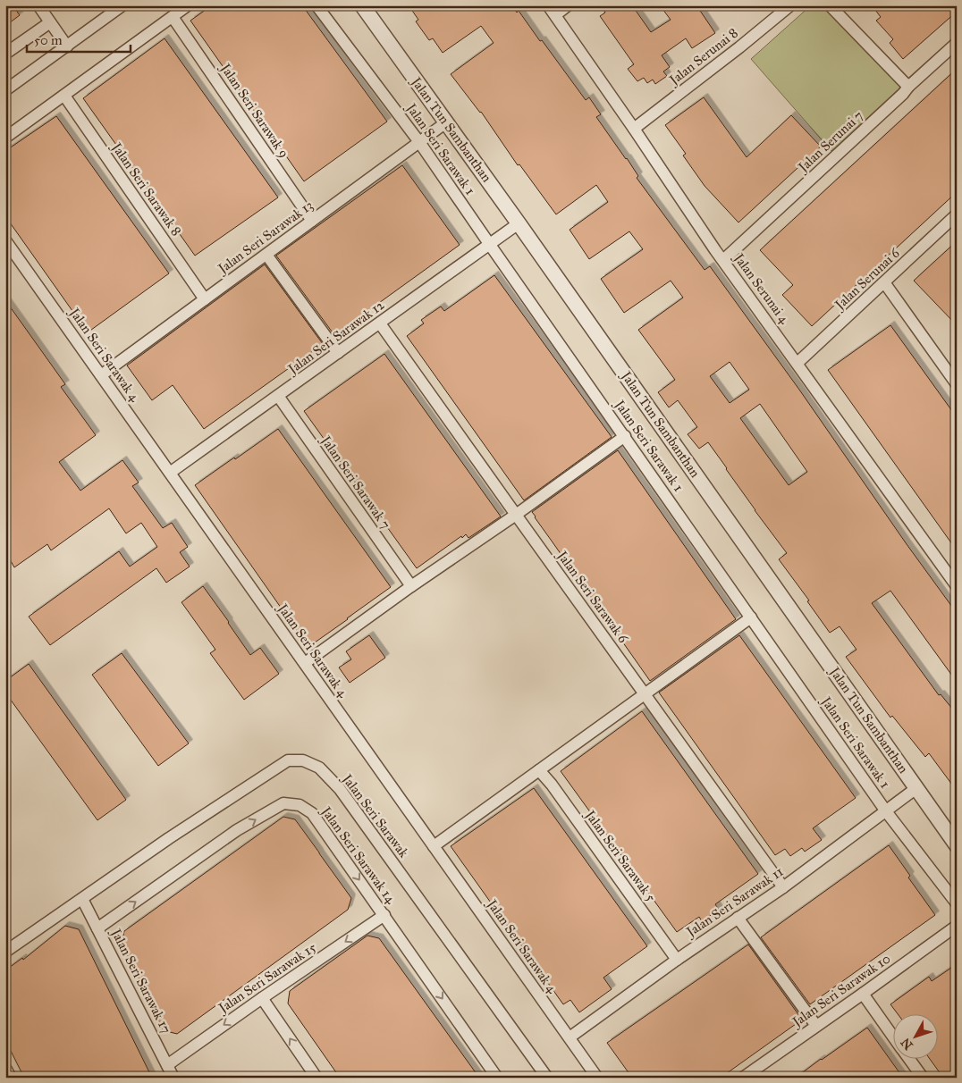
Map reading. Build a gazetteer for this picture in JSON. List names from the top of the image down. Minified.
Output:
{"streets":{"street":["Jalan Serunai 8","Jalan Seri Sarawak 9","Jalan Tun Sambanthan","Jalan Serunai 7","Jalan Seri Sarawak 1","Jalan Seri Sarawak 8","Jalan Seri Sarawak 13","Jalan Serunai 6","Jalan Serunai 4","Jalan Seri Sarawak 12","Jalan Seri Sarawak 4","Jalan Seri Sarawak 7","Jalan Seri Sarawak 6","Jalan Seri Sarawak","Jalan Seri Sarawak 14","Jalan Seri Sarawak 5","Jalan Seri Sarawak 11","Jalan Seri Sarawak 15","Jalan Seri Sarawak 17","Jalan Seri Sarawak 10"]},"crossings":[["Jalan Serunai 8","Jalan Serunai 4"],["Jalan Seri Sarawak 9","Jalan Seri Sarawak 13"],["Jalan Tun Sambanthan","Jalan Seri Sarawak 13"],["Jalan Tun Sambanthan","Jalan Seri Sarawak 12"],["Jalan Tun Sambanthan","Jalan Seri Sarawak 11"],["Jalan Serunai 7","Jalan Serunai 4"],["Jalan Seri Sarawak 1","Jalan Seri Sarawak 13"],["Jalan Seri Sarawak 1","Jalan Seri Sarawak 12"],["Jalan Seri Sarawak 1","Jalan Seri Sarawak 11"],["Jalan Seri Sarawak 8","Jalan Seri Sarawak 13"],["Jalan Seri Sarawak 13","Jalan Seri Sarawak 4"],["Jalan Serunai 6","Jalan Serunai 4"],["Jalan Seri Sarawak 12","Jalan Seri Sarawak 4"],["Jalan Seri Sarawak 12","Jalan Seri Sarawak 7"],["Jalan Seri Sarawak 12","Jalan Seri Sarawak 6"],["Jalan Seri Sarawak 4","Jalan Seri Sarawak 11"],["Jalan Seri Sarawak 6","Jalan Seri Sarawak 11"],["Jalan Seri Sarawak","Jalan Seri Sarawak 17"],["Jalan Seri Sarawak 14","Jalan Seri Sarawak 15"],["Jalan Seri Sarawak 14","Jalan Seri Sarawak 17"],["Jalan Seri Sarawak 5","Jalan Seri Sarawak 11"],["Jalan Seri Sarawak 15","Jalan Seri Sarawak 17"]],"one_way":["Jalan Seri Sarawak 15"],"scale_bar":"50 m","north":"bottom left"}
